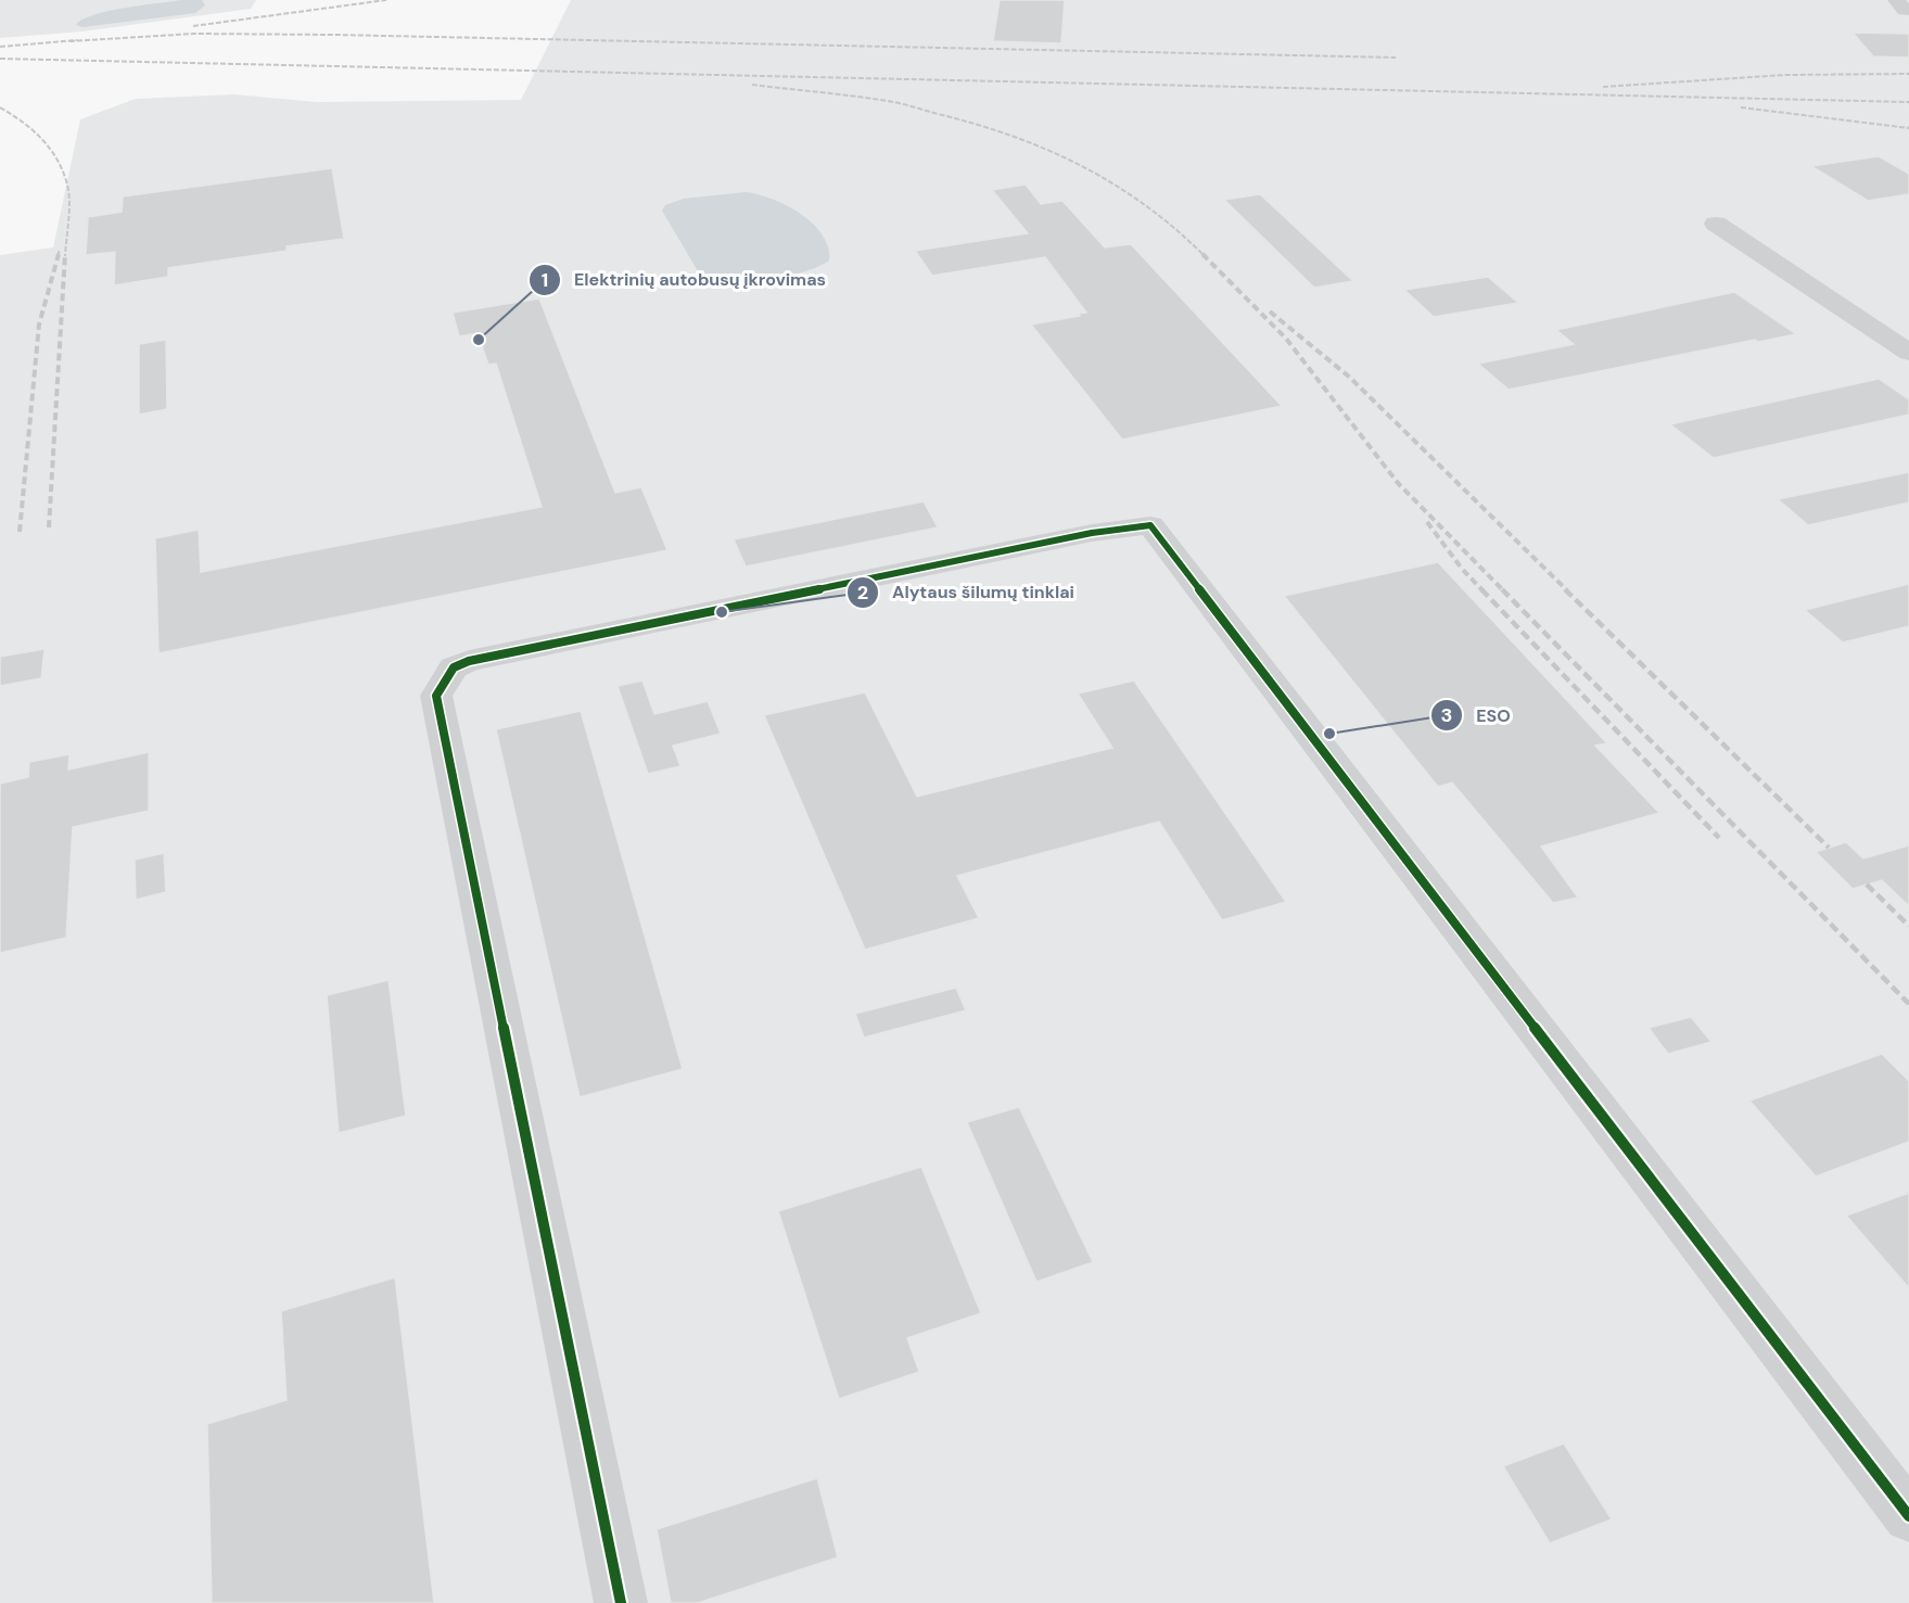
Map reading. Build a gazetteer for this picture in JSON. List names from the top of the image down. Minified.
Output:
{"places":["Elektrinių autobusų įkrovimas","Alytaus šilumų tinklai","ESO"]}
